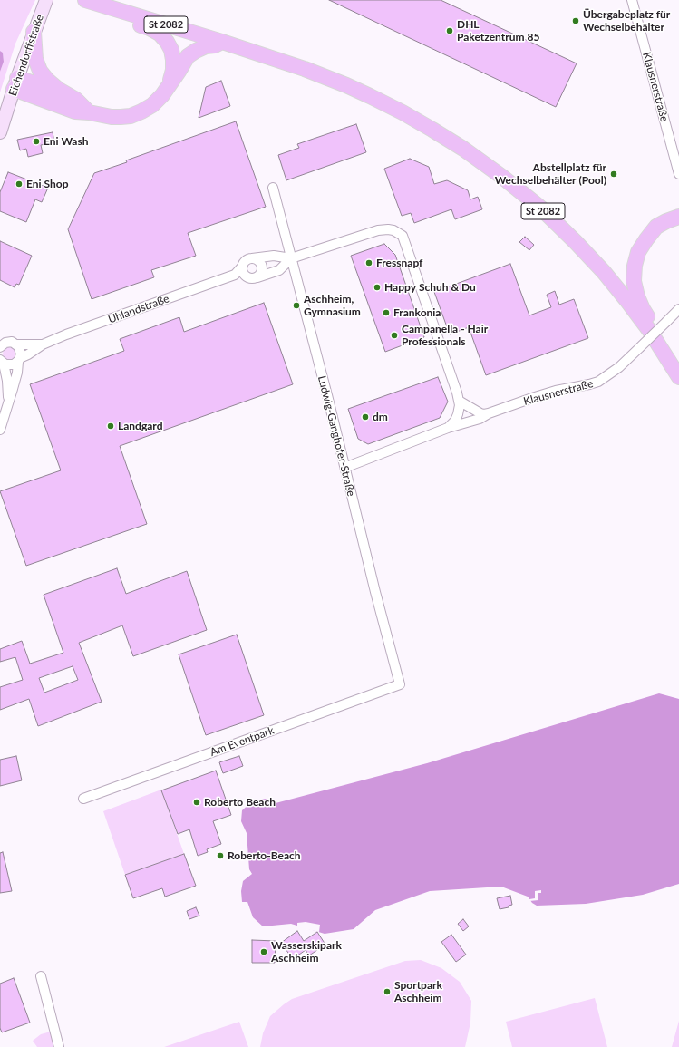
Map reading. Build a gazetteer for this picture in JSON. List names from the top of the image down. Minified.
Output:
{"streets":{"main road":["St 2082"],"street":["Eichendorffstraße","Klausnerstraße","Uhlandstraße","Ludwig-Ganghofer-Straße","Am Eventpark"]},"crossings":[["Klausnerstraße","Ludwig-Ganghofer-Straße"],["Ludwig-Ganghofer-Straße","Am Eventpark"]],"places":["Übergabeplatz für Wechselbehälter","DHL Paketzentrum 85","Eni Wash","Abstellplatz für Wechselbehälter (Pool)","Eni Shop","Fressnapf","Happy Schuh & Du","Aschheim, Gymnasium","Frankonia","Campanella - Hair Professionals","dm","Landgard","Roberto Beach","Roberto-Beach","Wasserskipark Aschheim","Sportpark Aschheim"]}
